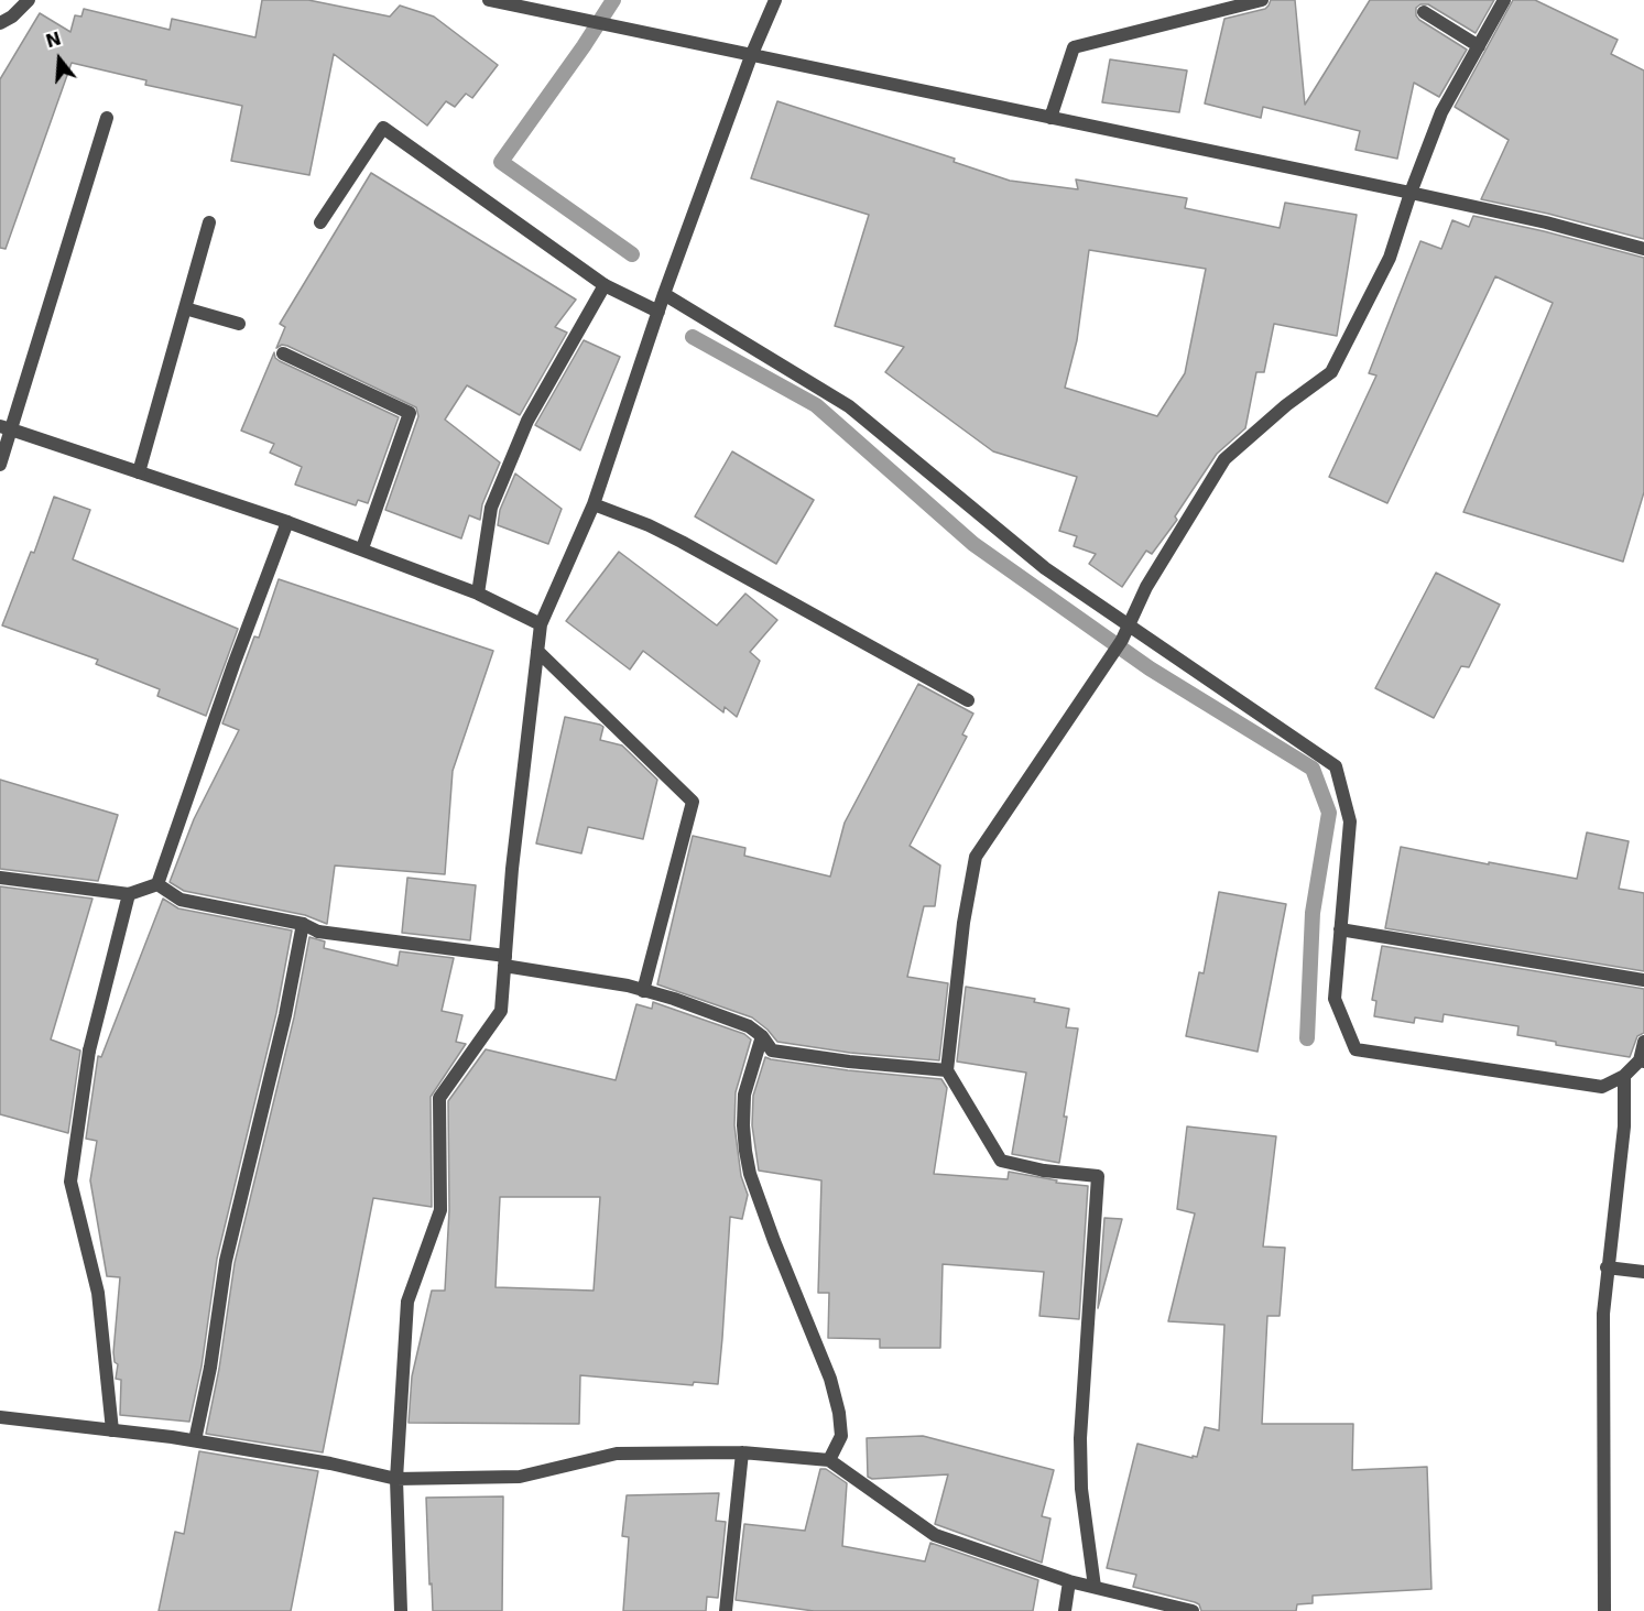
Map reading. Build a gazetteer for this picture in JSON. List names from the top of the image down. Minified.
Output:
{"north":"top"}
